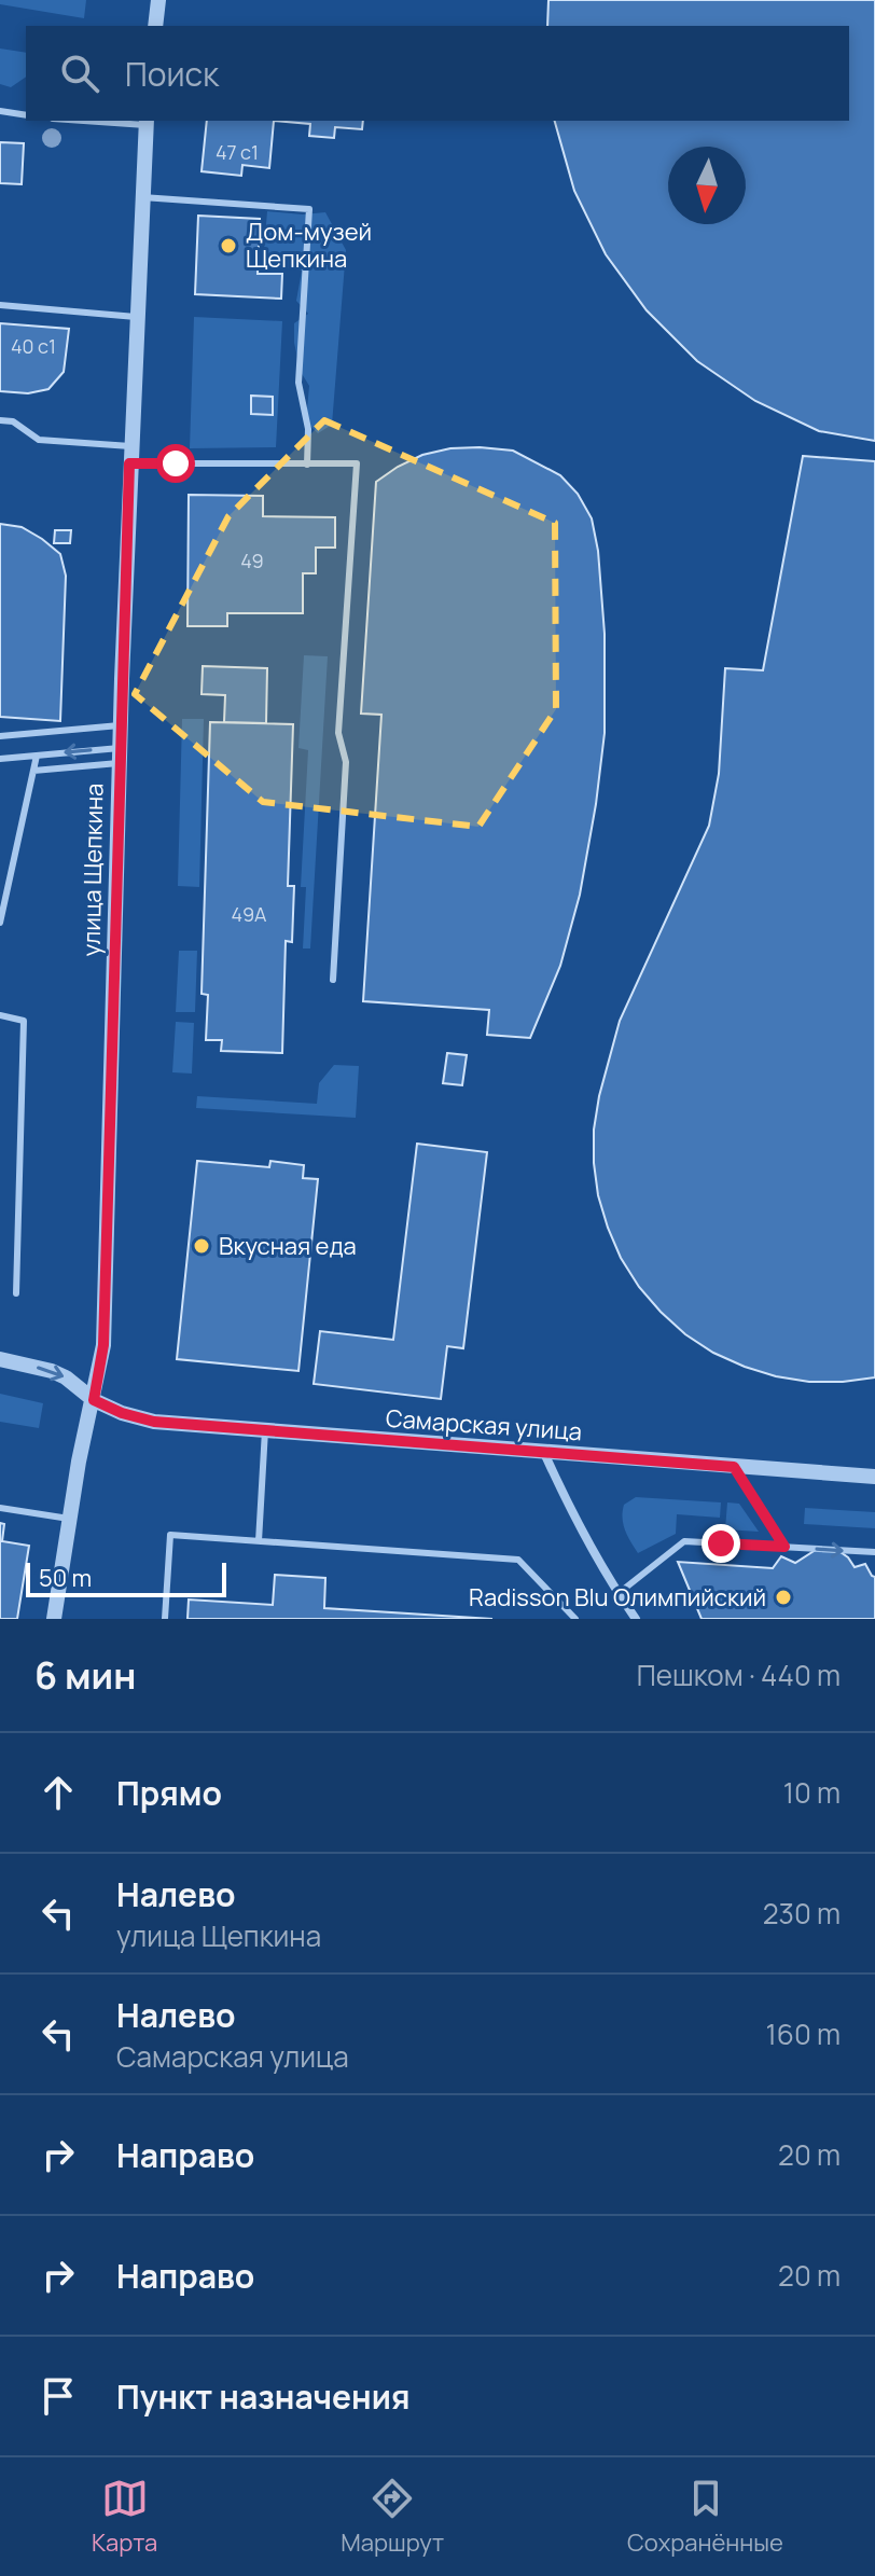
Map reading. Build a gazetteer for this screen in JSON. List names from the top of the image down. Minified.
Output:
{"streets":{"street":["улица Щепкина","Самарская улица"]},"crossings":[["улица Щепкина","Самарская улица"]],"places":["Дом-музей Щепкина","Вкусная еда","Radisson Blu Олимпийский"],"house_numbers":["47 с1","40 с1","49","49А"],"scale_bar":"50 m","north":"bottom","page":{"search":"Поиск","scale":"50 m","heading":["6 мин","Пешком · 440 m"],"list":[["Прямо","10 m"],["Налево","улица Щепкина","230 m"],["Налево","Самарская улица","160 m"],["Направо","20 m"],["Направо","20 m"],"Пункт назначения"],"nav":["Карта","Маршрут","Сохранённые"]}}
